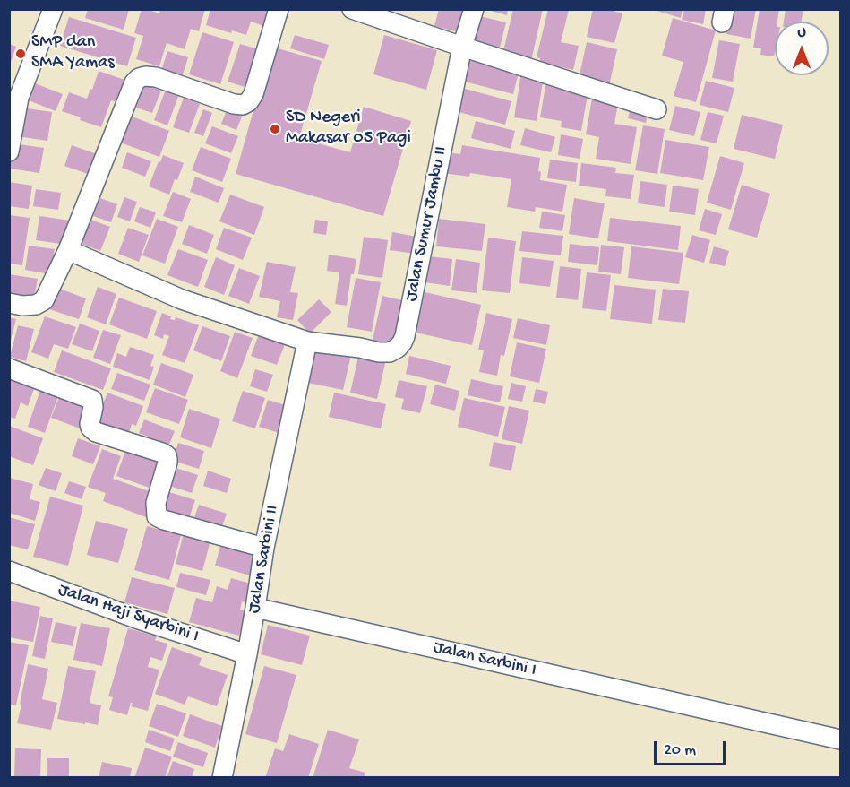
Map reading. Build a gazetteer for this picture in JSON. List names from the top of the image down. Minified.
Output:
{"streets":{"street":["Jalan Sumur Jambu II","Jalan Sarbini II","Jalan Haji Syarbini I","Jalan Sarbini I"]},"crossings":[["Jalan Sumur Jambu II","Jalan Sarbini II"],["Jalan Sarbini II","Jalan Haji Syarbini I"],["Jalan Sarbini II","Jalan Sarbini I"]],"places":["SMP dan SMA Yamas","SD Negeri Makasar 05 Pagi"],"scale_bar":"20 m","north":"top"}
